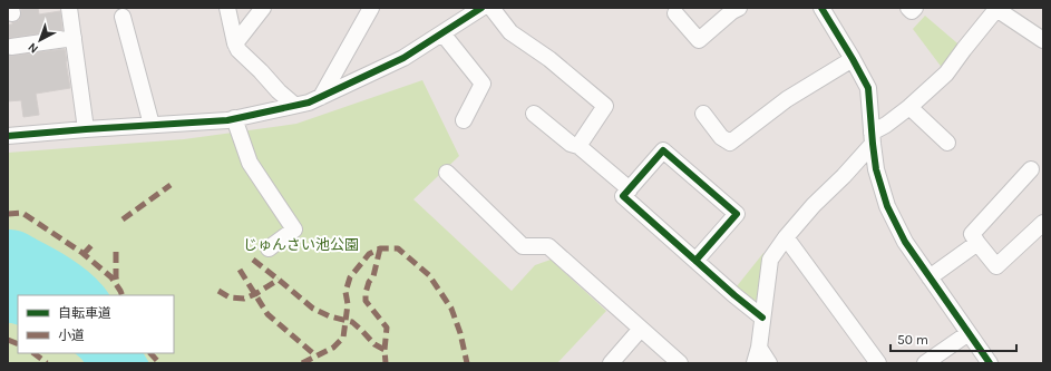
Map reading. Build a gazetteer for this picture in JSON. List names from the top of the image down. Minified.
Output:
{"parks":["じゅんさい池公園"],"legend":["自転車道","小道"],"scale_bar":"50 m","north":"bottom left"}
